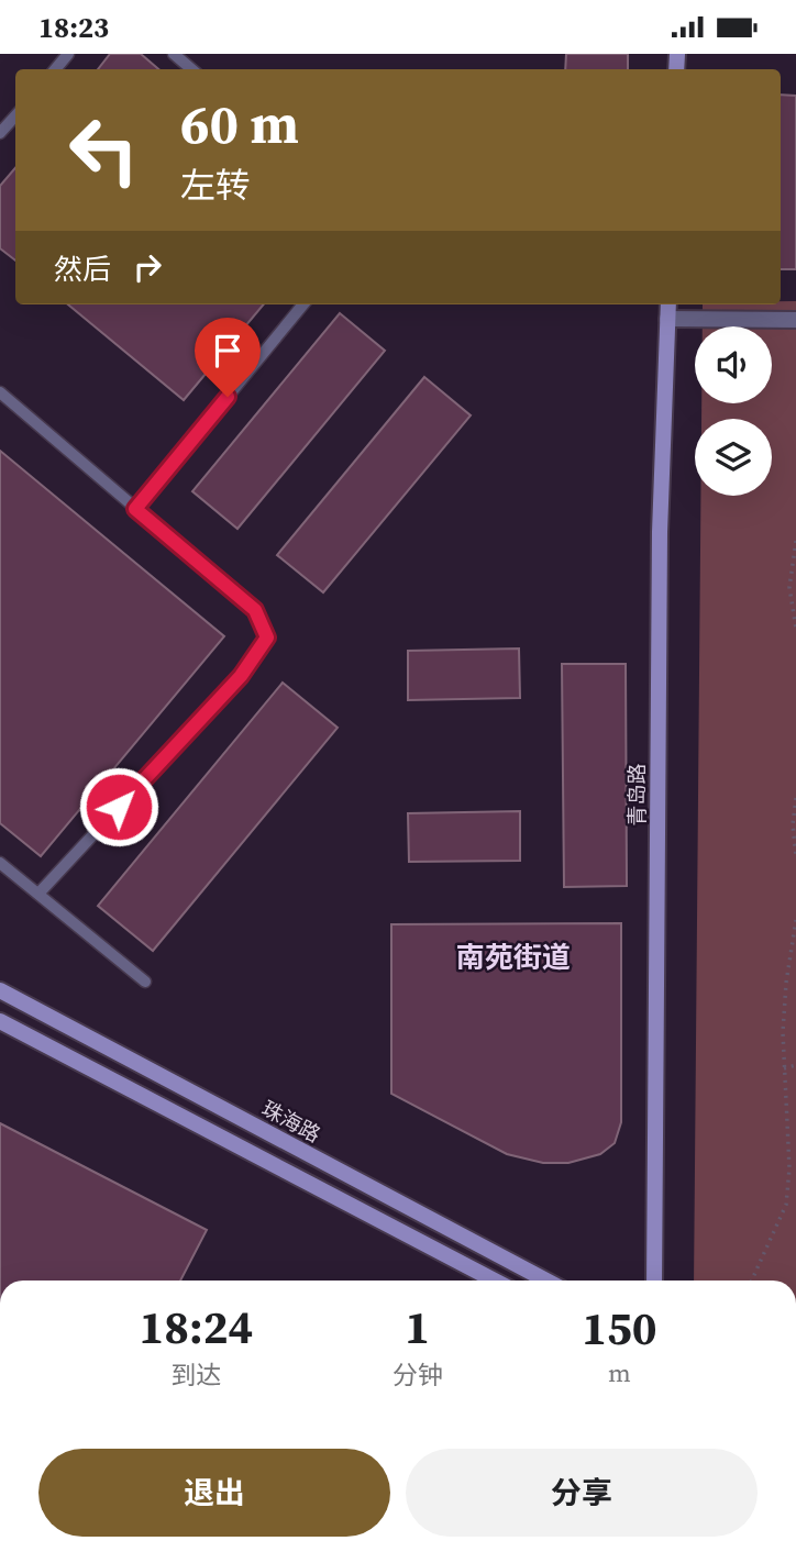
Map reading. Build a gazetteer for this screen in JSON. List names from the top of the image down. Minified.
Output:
{"streets":{"main road":["青岛路","珠海路"]},"districts":["南苑街道"],"page":{"status":"18:23","turn":["60 m","左转"],"then":"然后","eta":["18:24","到达","1","分钟","150","m"],"buttons":["退出","分享"]}}
